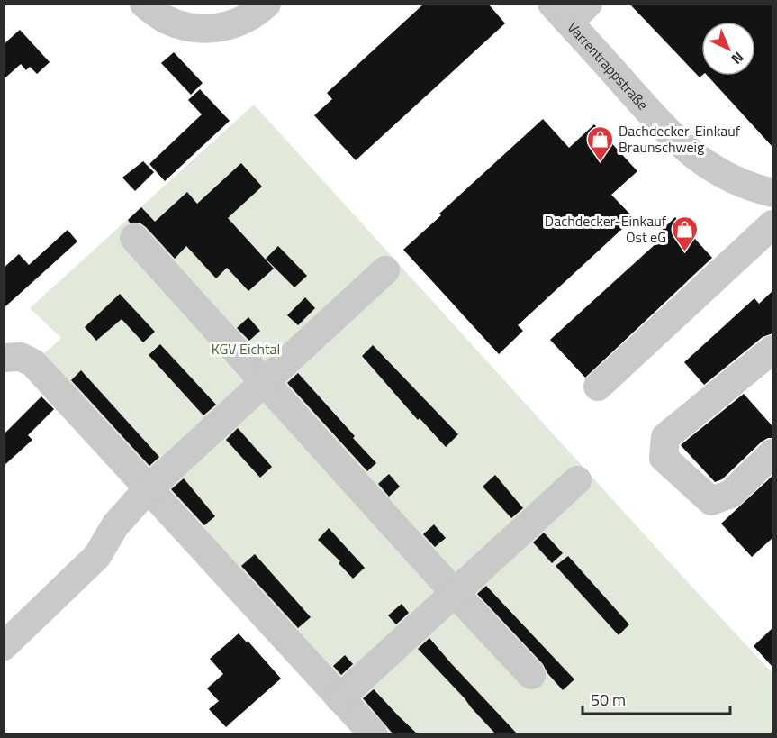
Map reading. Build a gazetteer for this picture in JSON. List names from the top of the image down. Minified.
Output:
{"streets":{"street":["Varrentrappstraße"]},"parks":["KGV Eichtal"],"places":{"shop":["Dachdecker-Einkauf Braunschweig","Dachdecker-Einkauf Ost eG"]},"scale_bar":"50 m","north":"bottom right"}
